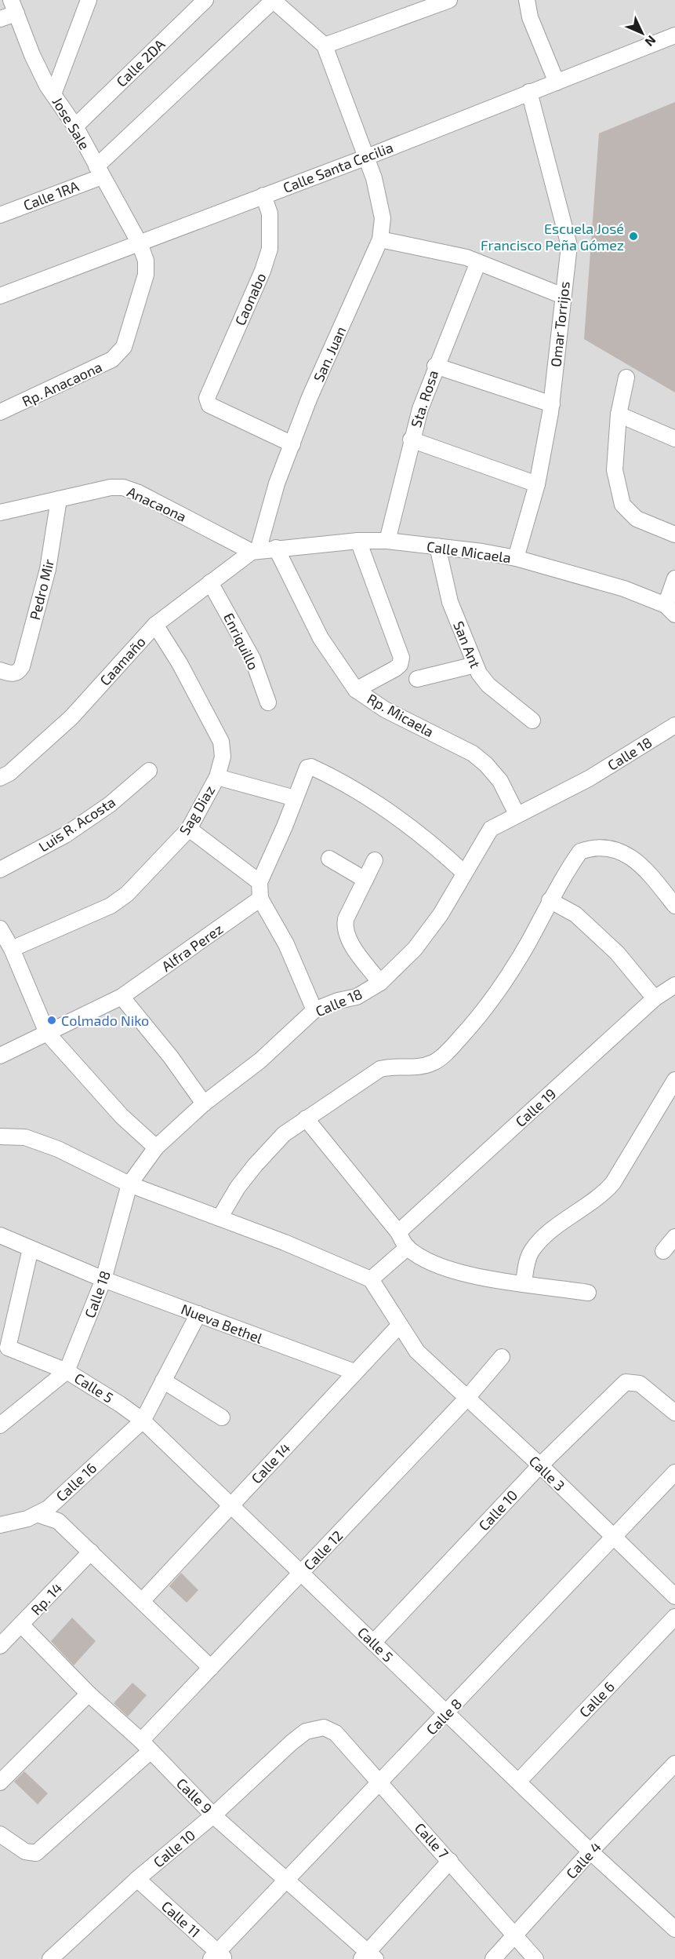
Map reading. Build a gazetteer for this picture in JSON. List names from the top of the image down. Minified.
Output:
{"streets":{"street":["Calle 2DA","Jose Sale","Calle Santa Cecilia","Calle 1RA","Caonabo","Omar Torrijos","San. Juan","Rp. Anacaona","Sta. Rosa","Anacaona","Calle Micaela","Pedro Mir","Enriquillo","San Ant","Caamaño","Rp. Micaela","Calle 18","Sag Diaz","Luis R. Acosta","Alfra Perez","Calle 19","Nueva Bethel","Calle 5","Calle 14","Calle 3","Calle 16","Calle 10","Calle 12","Rp. 14","Calle 6","Calle 8","Calle 9","Calle 7","Calle 4","Calle 11"]},"crossings":[["Calle 2DA","Jose Sale"],["Jose Sale","Calle Santa Cecilia"],["Jose Sale","Calle 1RA"],["Jose Sale","Rp. Anacaona"],["Calle Santa Cecilia","Caonabo"],["Calle Santa Cecilia","Omar Torrijos"],["Calle Santa Cecilia","San. Juan"],["Calle Santa Cecilia","Rp. Anacaona"],["Caonabo","San. Juan"],["Omar Torrijos","Calle Micaela"],["San. Juan","Anacaona"],["San. Juan","Calle Micaela"],["San. Juan","Caamaño"],["Sta. Rosa","Calle Micaela"],["Anacaona","Calle Micaela"],["Anacaona","Pedro Mir"],["Anacaona","Caamaño"],["Calle Micaela","San Ant"],["Calle Micaela","Caamaño"],["Calle Micaela","Rp. Micaela"],["Enriquillo","Caamaño"],["Caamaño","Sag Diaz"],["Rp. Micaela","Calle 18"],["Calle 18","Nueva Bethel"],["Calle 18","Calle 5"],["Nueva Bethel","Calle 14"],["Calle 5","Calle 14"],["Calle 5","Calle 16"],["Calle 5","Calle 10"],["Calle 5","Calle 12"],["Calle 5","Calle 6"],["Calle 5","Calle 8"],["Calle 5","Calle 4"],["Calle 14","Calle 3"],["Calle 3","Calle 10"],["Calle 3","Calle 12"],["Calle 3","Calle 8"],["Calle 10","Calle 9"],["Calle 10","Calle 7"],["Calle 10","Calle 11"],["Calle 12","Calle 9"],["Rp. 14","Calle 9"],["Calle 8","Calle 9"],["Calle 8","Calle 7"],["Calle 8","Calle 11"],["Calle 7","Calle 4"]],"places":["Escuela José Francisco Peña Gómez","Colmado Niko"],"north":"bottom right"}
